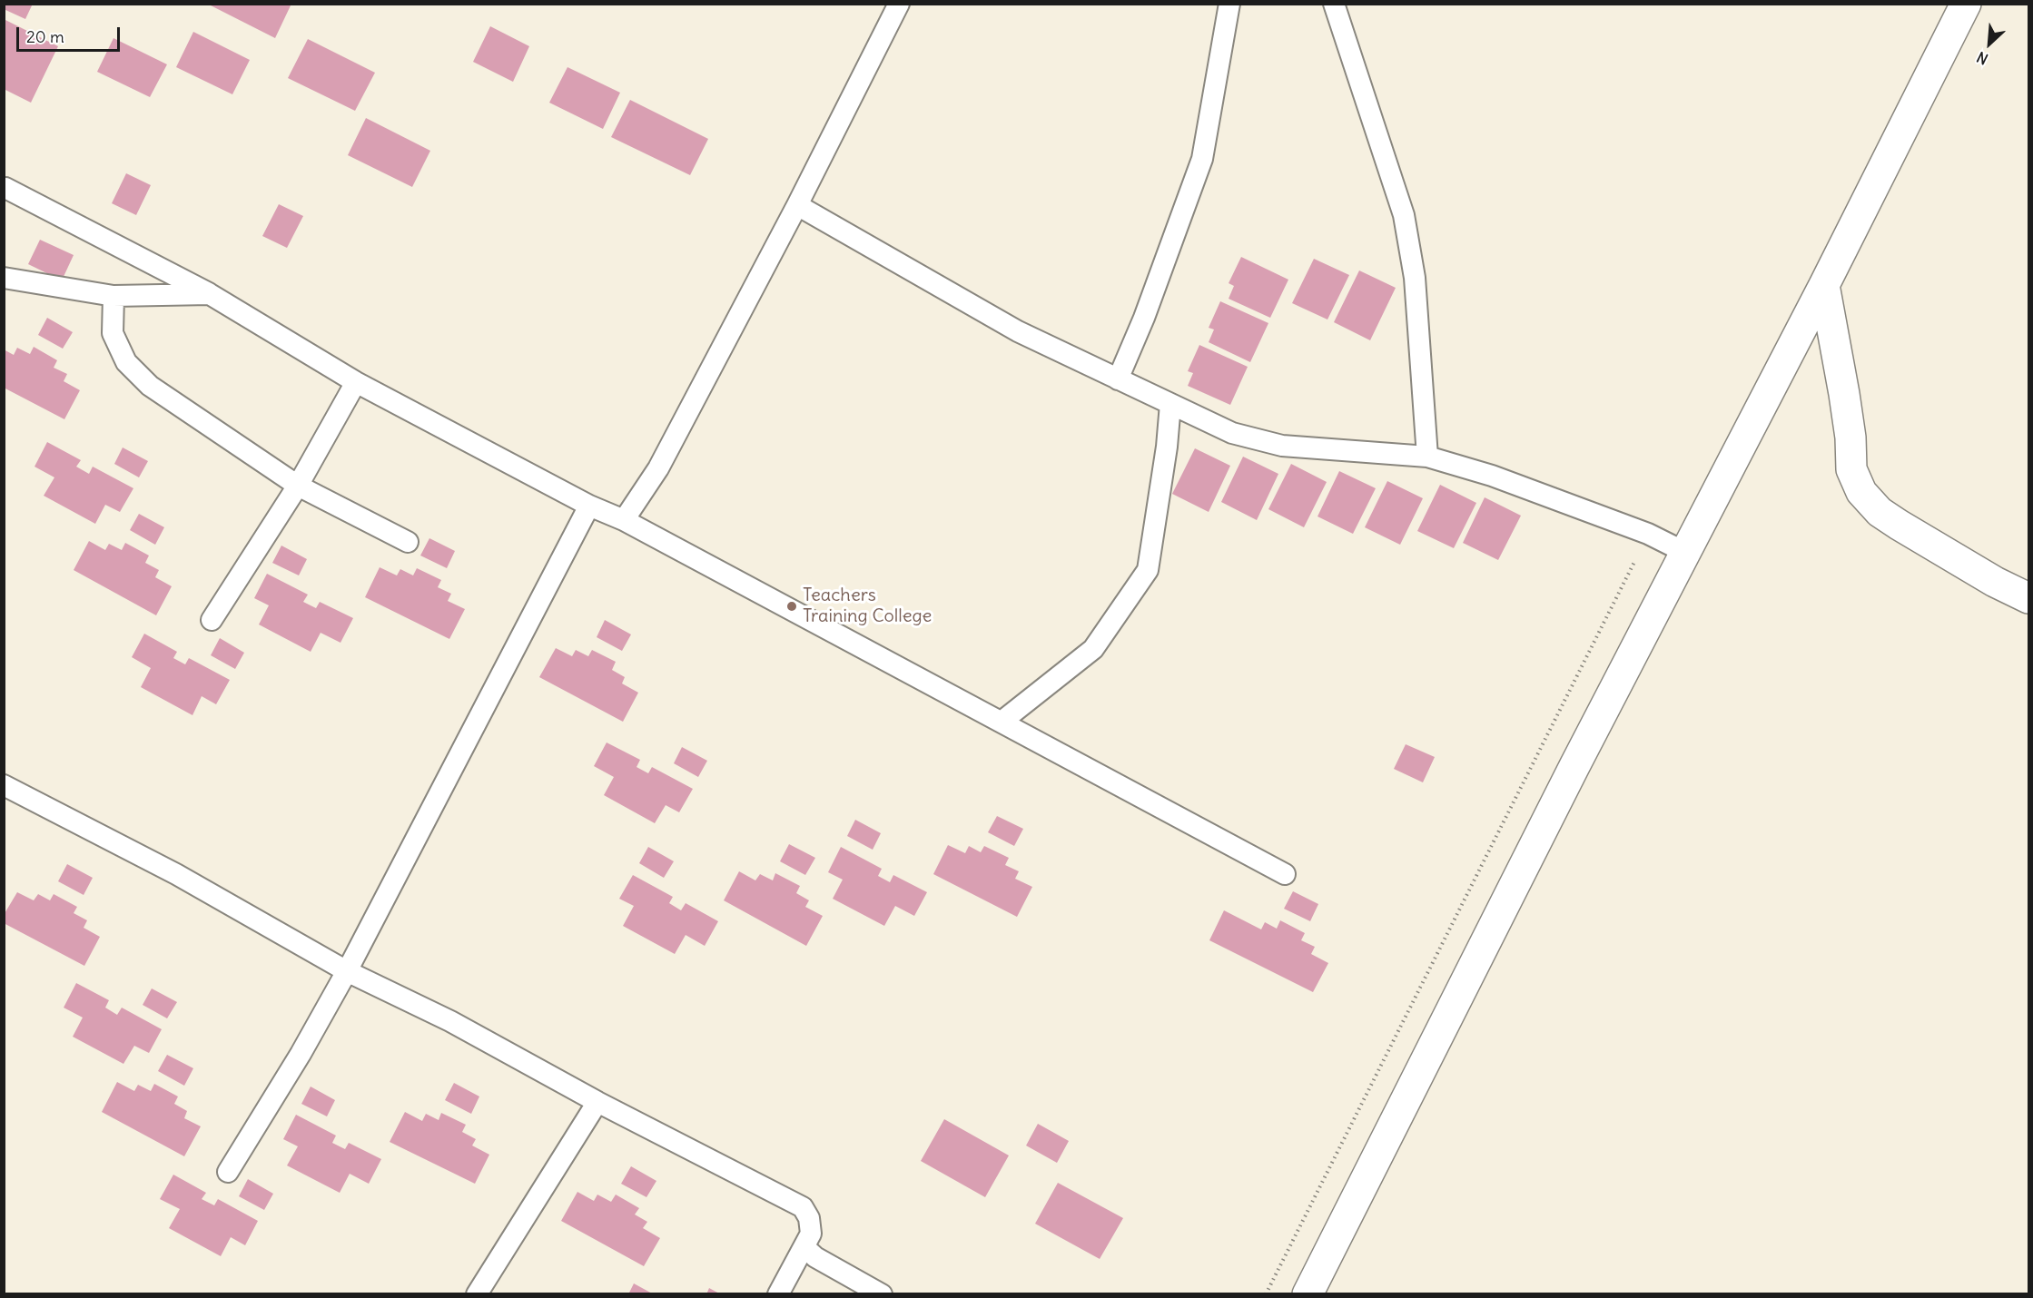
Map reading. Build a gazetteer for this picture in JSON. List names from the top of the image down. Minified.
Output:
{"places":["Teachers Training College"],"scale_bar":"20 m","north":"bottom left"}
